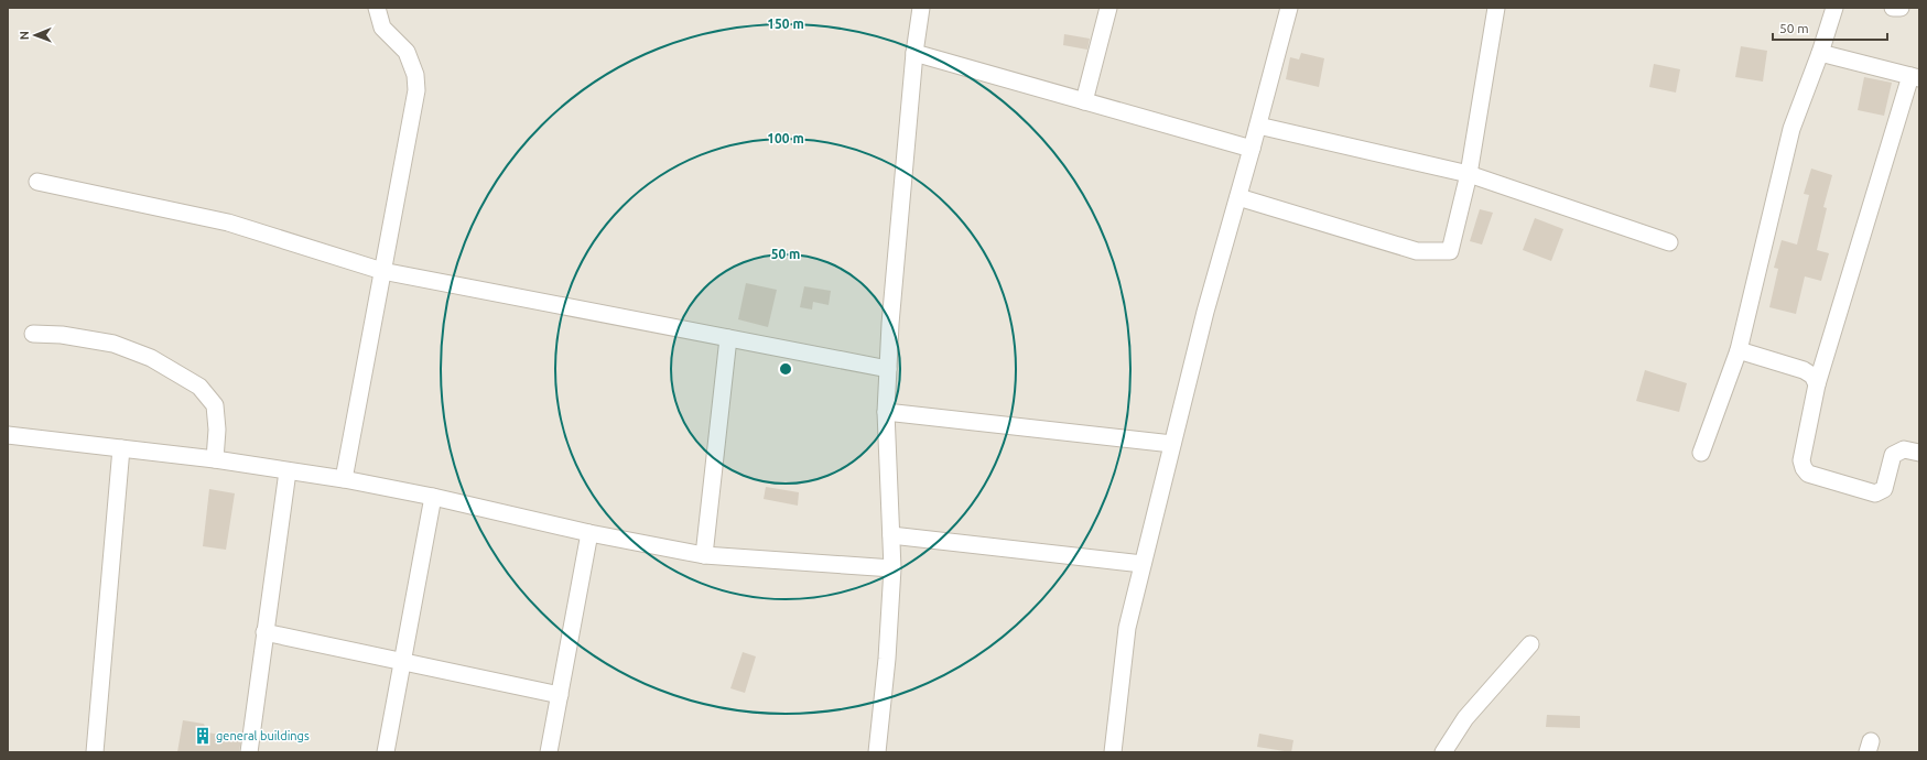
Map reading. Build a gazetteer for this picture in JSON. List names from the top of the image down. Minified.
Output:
{"places":{"building":["general buildings"]},"scale_bar":"50 m","north":"left","rings":["150 m","100 m","50 m"]}
